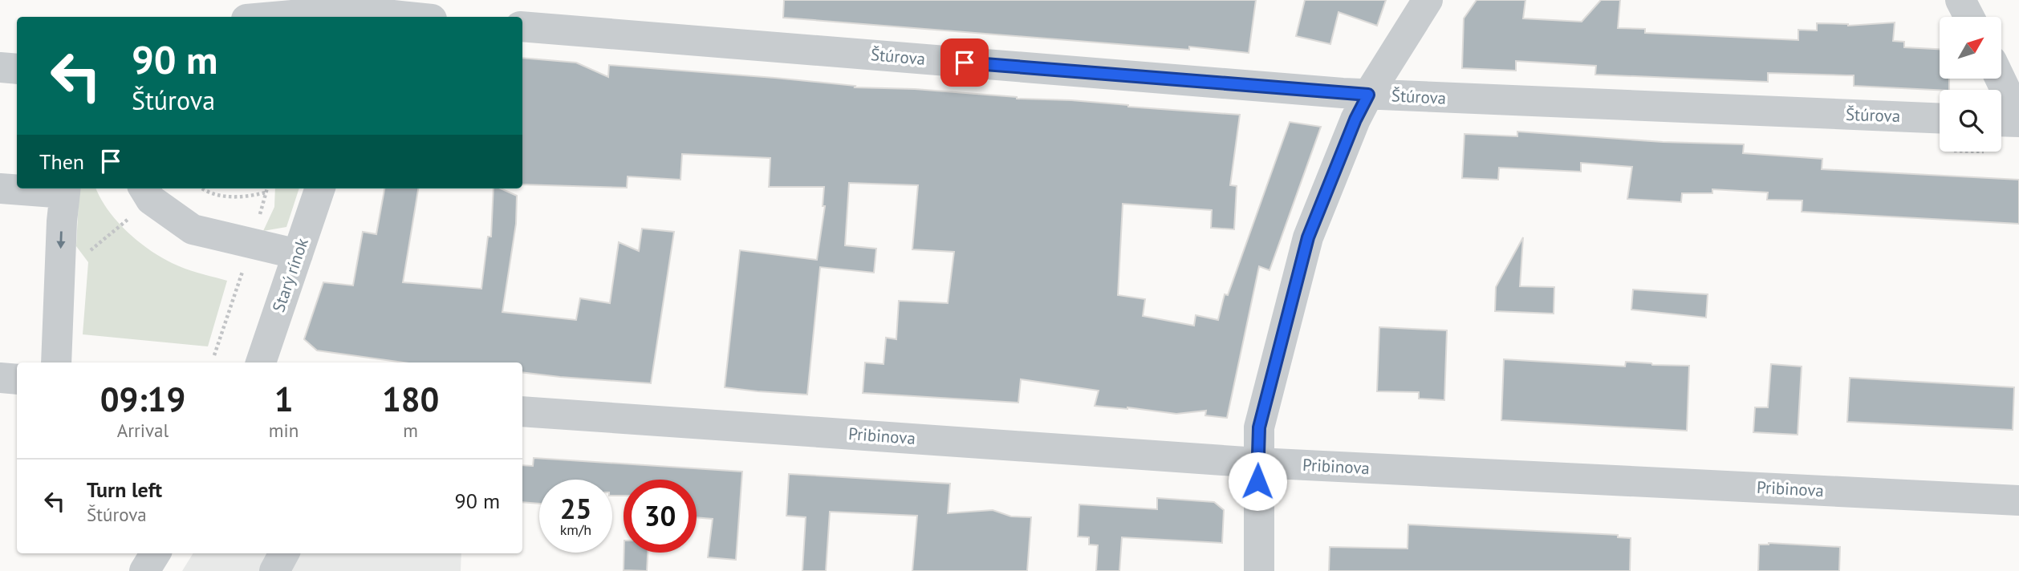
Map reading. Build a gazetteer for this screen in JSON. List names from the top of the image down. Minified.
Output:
{"streets":{"street":["Štúrova","Starý rínok","Pribinova"]},"north":"top right","page":{"turn":["90 m","Štúrova"],"then":"Then","eta":["09:19","Arrival","1","min","180","m"],"list":[{"name":"Turn left","note":"Štúrova","value":"90 m"}],"speed":"25 km/h","limit":"30"}}
